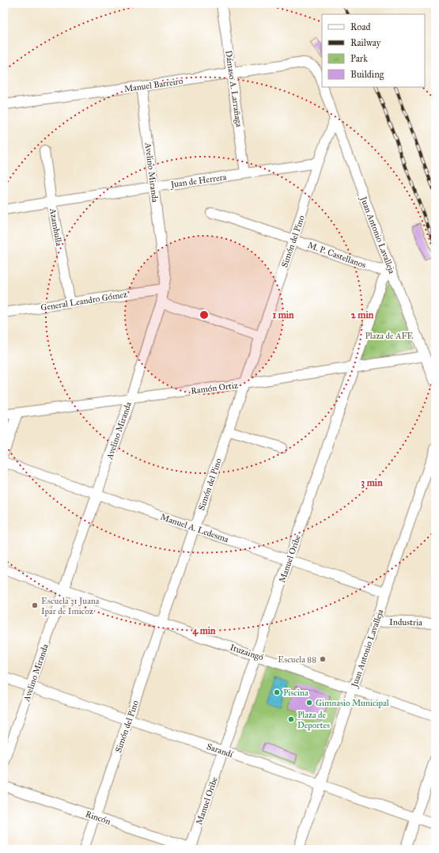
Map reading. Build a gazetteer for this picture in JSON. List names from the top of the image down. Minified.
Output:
{"streets":{"street":["Manuel Barreiro","Dámaso A. Larrañaga","Avelino Miranda","Juan de Herrera","Azambulla","Juan Antonio Lavalleja","Simón del Pino","M. P. Castellanos","General Leandro Gómez","Ramón Ortiz","Manuel A. Ledesma","Manuel Oribe","Industria","Ituzaingó","Sarandí","Rincón"]},"crossings":[["Manuel Barreiro","Dámaso A. Larrañaga"],["Manuel Barreiro","Avelino Miranda"],["Manuel Barreiro","Juan Antonio Lavalleja"],["Dámaso A. Larrañaga","Juan de Herrera"],["Avelino Miranda","Juan de Herrera"],["Avelino Miranda","General Leandro Gómez"],["Avelino Miranda","Ramón Ortiz"],["Avelino Miranda","Manuel A. Ledesma"],["Avelino Miranda","Ituzaingó"],["Avelino Miranda","Sarandí"],["Juan de Herrera","Azambulla"],["Juan de Herrera","Simón del Pino"],["Azambulla","General Leandro Gómez"],["Juan Antonio Lavalleja","Simón del Pino"],["Juan Antonio Lavalleja","M. P. Castellanos"],["Juan Antonio Lavalleja","Ramón Ortiz"],["Juan Antonio Lavalleja","Manuel A. Ledesma"],["Juan Antonio Lavalleja","Manuel Oribe"],["Juan Antonio Lavalleja","Industria"],["Juan Antonio Lavalleja","Ituzaingó"],["Juan Antonio Lavalleja","Sarandí"],["Simón del Pino","M. P. Castellanos"],["Simón del Pino","Ramón Ortiz"],["Simón del Pino","Manuel A. Ledesma"],["Simón del Pino","Ituzaingó"],["Simón del Pino","Sarandí"],["Simón del Pino","Rincón"],["M. P. Castellanos","Manuel Oribe"],["Ramón Ortiz","Manuel Oribe"],["Manuel A. Ledesma","Manuel Oribe"],["Manuel Oribe","Ituzaingó"],["Manuel Oribe","Sarandí"],["Manuel Oribe","Rincón"]],"parks":["Plaza de AFE"],"places":["Escuela 31 Juana Ipar de Imicoz","Escuela 88","Piscina","Gimnasio Municipal","Plaza de Deportes"],"legend":["Road","Railway","Park","Building"],"rings":["1 min","2 min","3 min","4 min"]}
